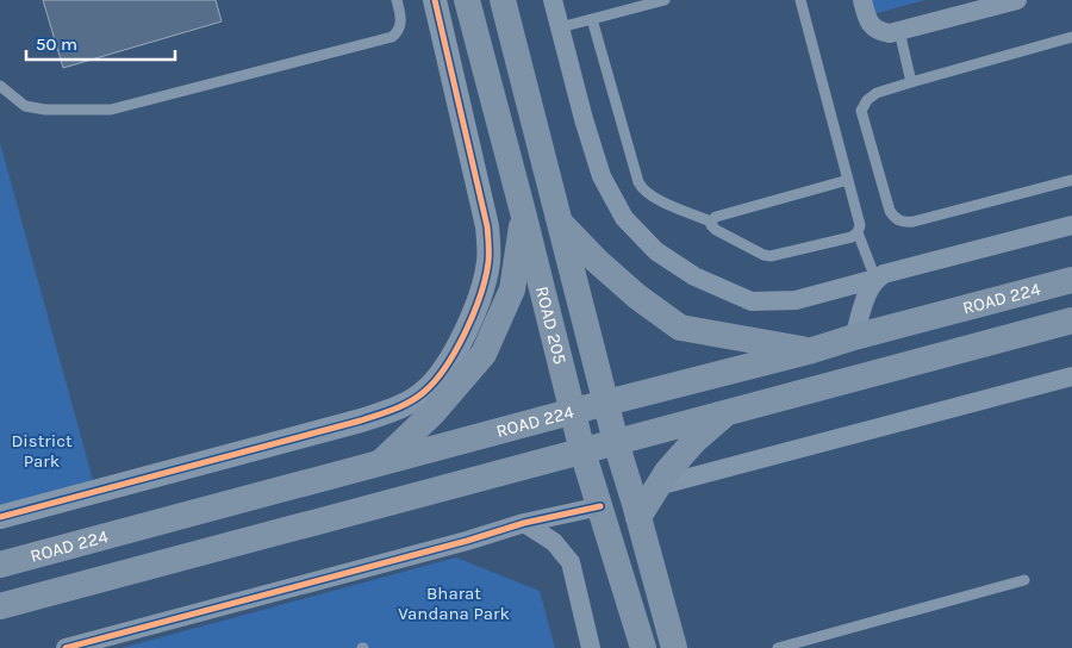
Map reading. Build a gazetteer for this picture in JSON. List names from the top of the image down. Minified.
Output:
{"streets":{"main road":["ROAD 224","ROAD 205"]},"crossings":[["ROAD 224","ROAD 205"]],"parks":["District Park","Bharat Vandana Park"],"scale_bar":"50 m"}
